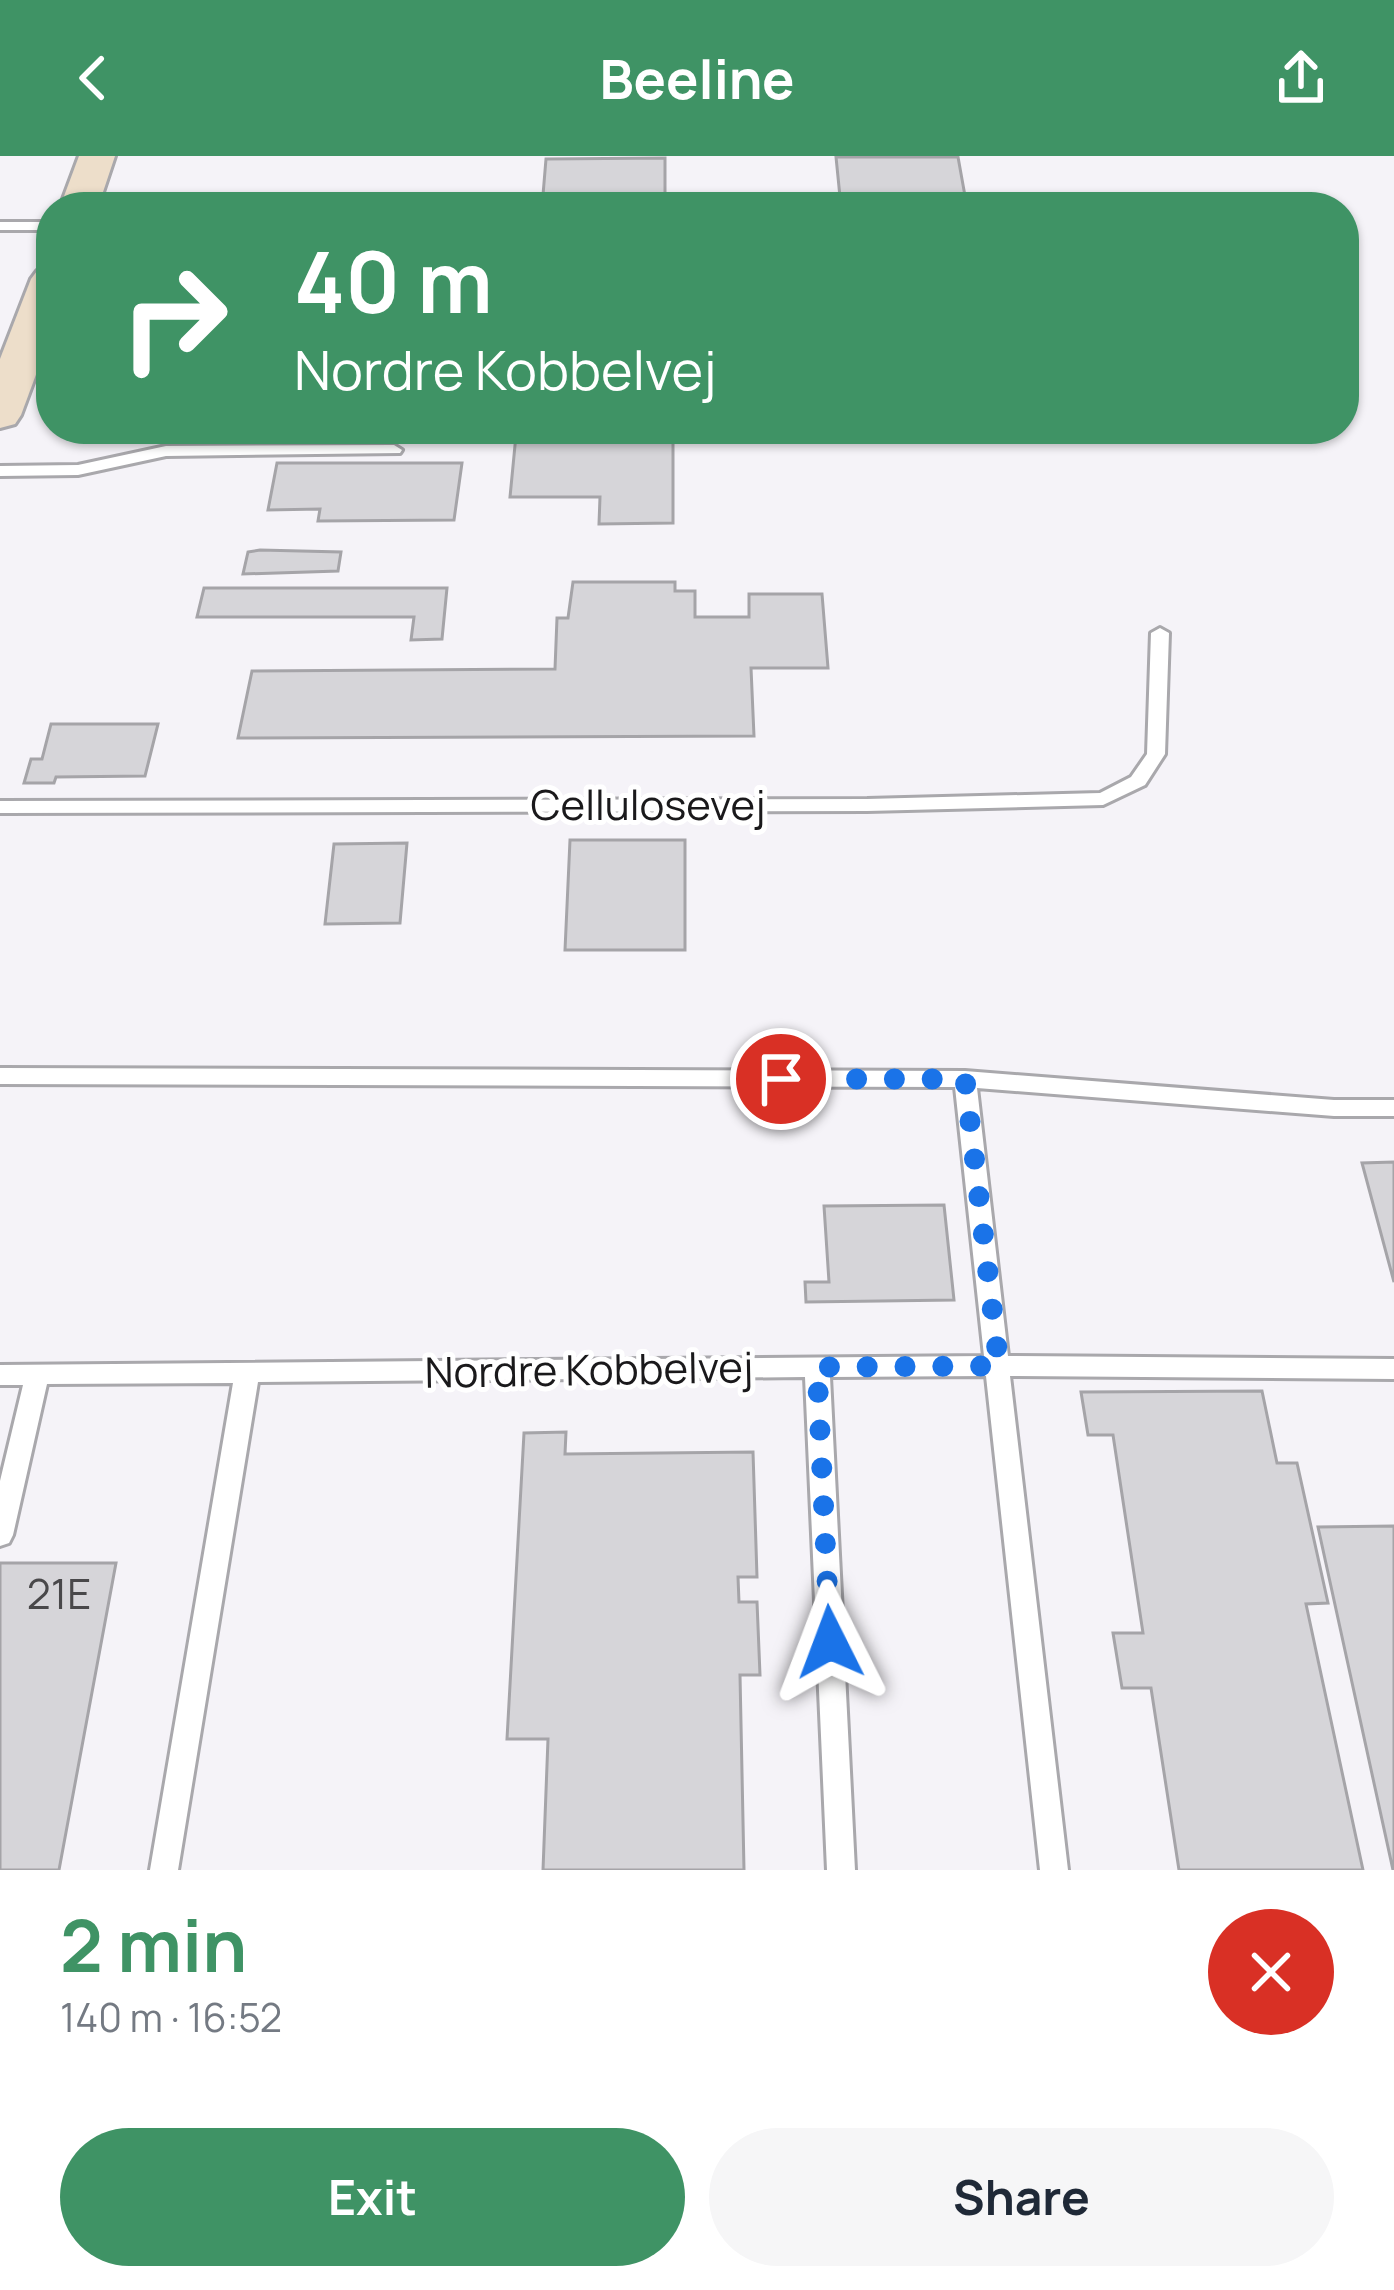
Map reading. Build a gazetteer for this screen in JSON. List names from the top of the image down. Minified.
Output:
{"streets":{"lane":["Cellulosevej","Nordre Kobbelvej"]},"house_numbers":["21E"],"page":{"header":"Beeline","turn":["40 m","Nordre Kobbelvej"],"heading":["2 min","140 m · 16:52"],"buttons":["Exit","Share"]}}
